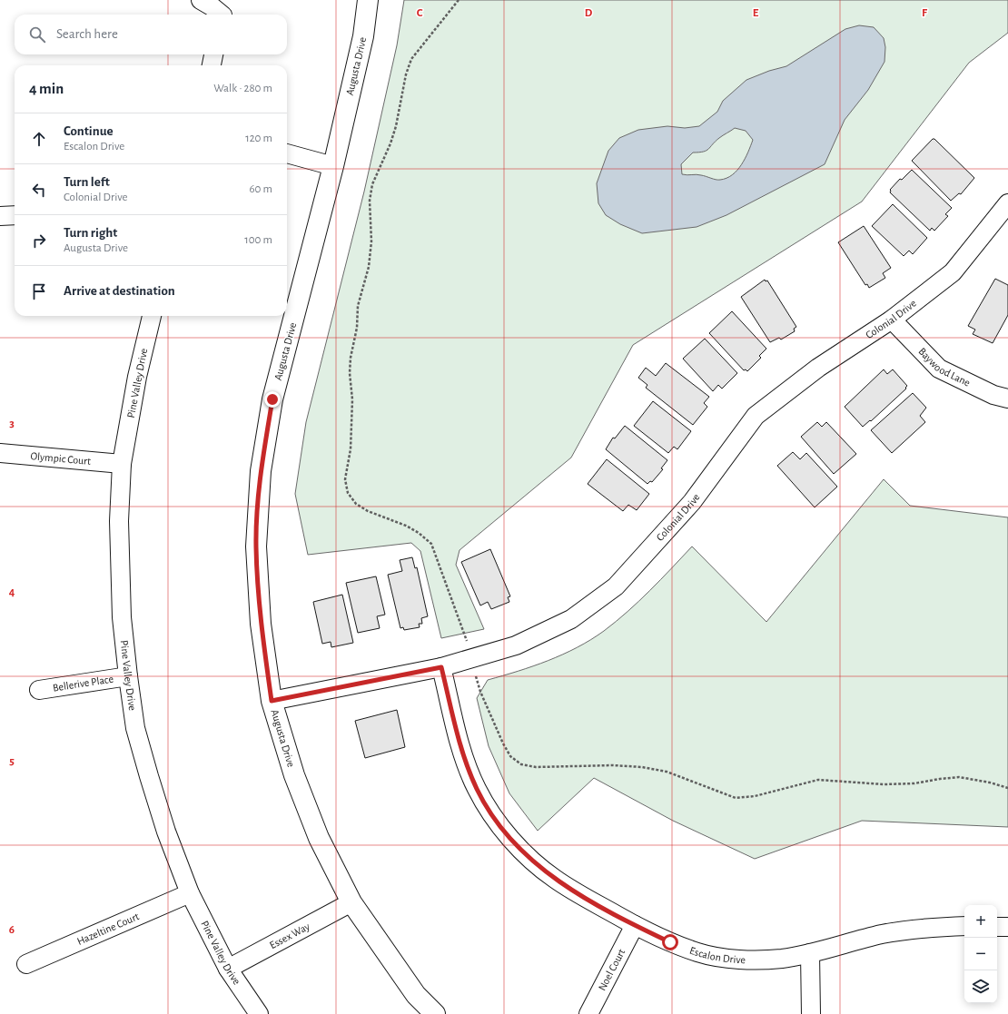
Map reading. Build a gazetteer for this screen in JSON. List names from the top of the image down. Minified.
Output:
{"streets":{"street":["Augusta Drive","Colonial Drive","Baywood Lane","Pine Valley Drive","Olympic Court","Bellerive Place","Hazeltine Court","Essex Way","Escalon Drive","Noel Court"]},"crossings":[["Augusta Drive","Colonial Drive"],["Augusta Drive","Essex Way"],["Colonial Drive","Baywood Lane"],["Colonial Drive","Escalon Drive"],["Pine Valley Drive","Olympic Court"],["Pine Valley Drive","Bellerive Place"],["Pine Valley Drive","Hazeltine Court"],["Pine Valley Drive","Essex Way"],["Escalon Drive","Noel Court"]],"page":{"search":"Search here","heading":["4 min","Walk · 280 m"],"list":[["Continue","Escalon Drive","120 m"],["Turn left","Colonial Drive","60 m"],["Turn right","Augusta Drive","100 m"],"Arrive at destination"],"map_buttons":["+","−"]},"grid":{"columns":["C","D","E","F"],"rows":["3","4","5","6"]}}
